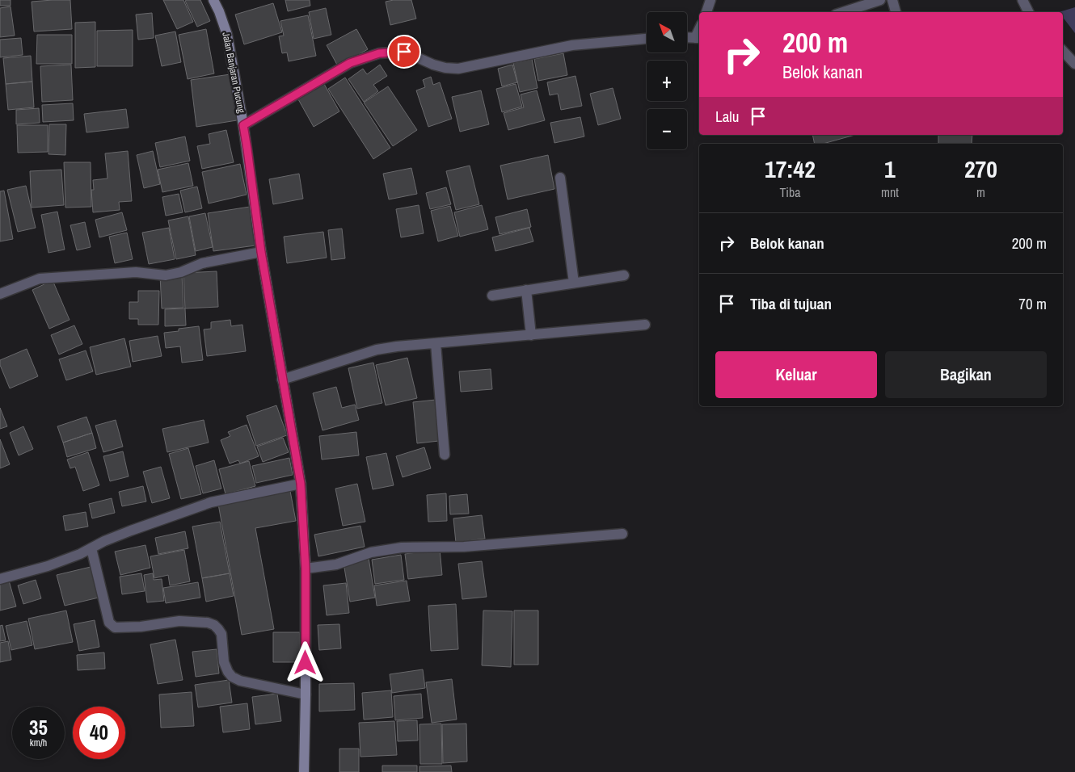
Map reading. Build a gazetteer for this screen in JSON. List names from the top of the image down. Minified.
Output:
{"streets":{"street":["Jalan Banjaran Pucung"]},"north":"top left","page":{"map_buttons":["+","−"],"turn":["200 m","Belok kanan"],"then":"Lalu","eta":["17:42","Tiba","1","mnt","270","m"],"list":[{"name":"Belok kanan","value":"200 m"},{"name":"Tiba di tujuan","value":"70 m"}],"buttons":["Keluar","Bagikan"],"speed":"35 km/h","limit":"40"}}
